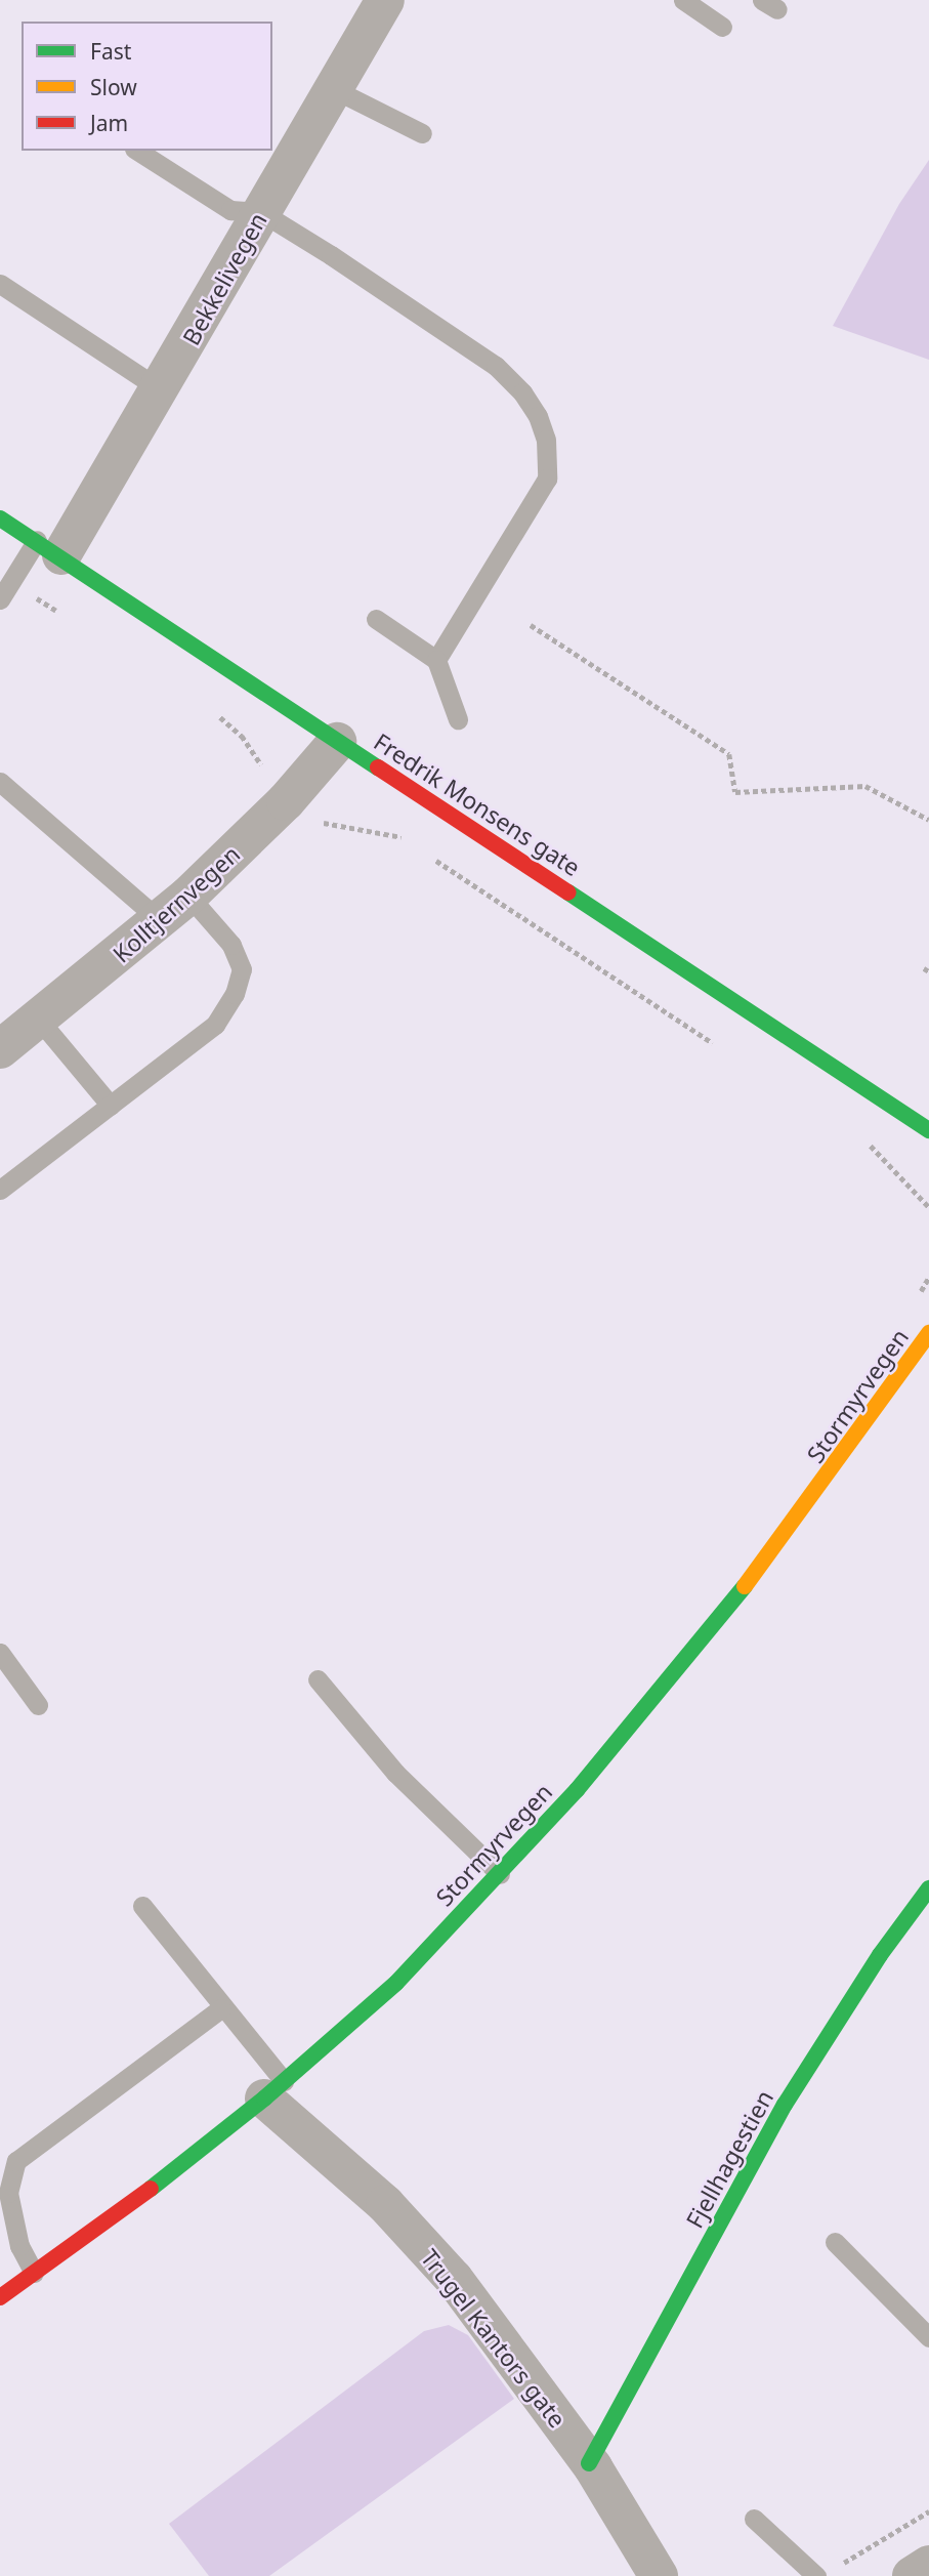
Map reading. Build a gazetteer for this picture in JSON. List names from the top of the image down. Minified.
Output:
{"streets":{"street":["Bekkelivegen","Fredrik Monsens gate","Kolltjernvegen","Stormyrvegen","Fjellhagestien","Trugel Kantors gate"]},"crossings":[["Bekkelivegen","Fredrik Monsens gate"],["Fredrik Monsens gate","Kolltjernvegen"],["Stormyrvegen","Trugel Kantors gate"],["Fjellhagestien","Trugel Kantors gate"]],"legend":["Fast","Slow","Jam"]}
